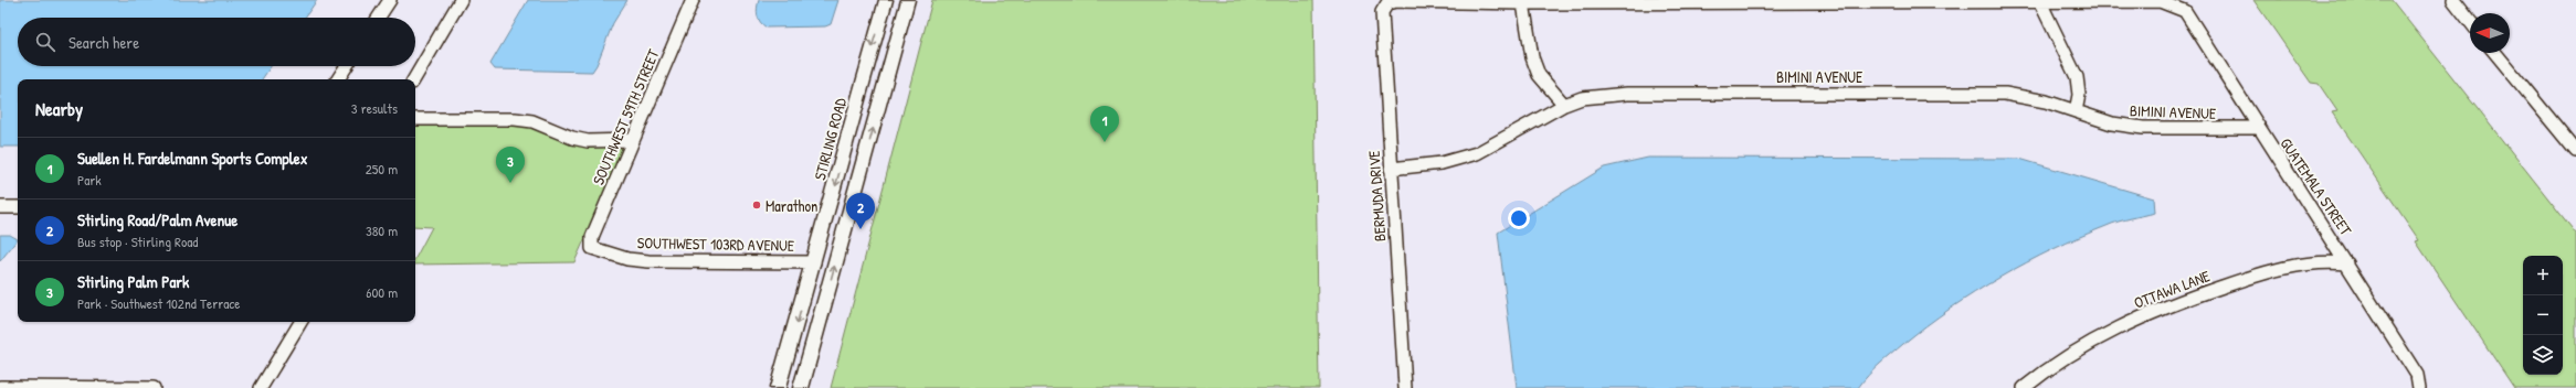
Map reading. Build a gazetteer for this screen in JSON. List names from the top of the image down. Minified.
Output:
{"streets":{"main road":["STIRLING ROAD"],"street":["BIMINI AVENUE","SOUTHWEST 59TH STREET","GUATEMALA STREET","BERMUDA DRIVE","SOUTHWEST 103RD AVENUE","OTTAWA LANE"]},"crossings":[["BIMINI AVENUE","GUATEMALA STREET"],["BIMINI AVENUE","BERMUDA DRIVE"],["SOUTHWEST 59TH STREET","SOUTHWEST 103RD AVENUE"],["STIRLING ROAD","SOUTHWEST 103RD AVENUE"],["GUATEMALA STREET","OTTAWA LANE"]],"places":["Marathon"],"north":"left","page":{"search":"Search here","heading":["Nearby","3 results"],"pins":["1","3","2"],"list":[{"mark":"1","name":"Suellen H. Fardelmann Sports Complex","note":"Park","value":"250 m"},{"mark":"2","name":"Stirling Road/Palm Avenue","note":"Bus stop · Stirling Road","value":"380 m"},{"mark":"3","name":"Stirling Palm Park","note":"Park · Southwest 102nd Terrace","value":"600 m"}],"map_buttons":["+","−"]}}
